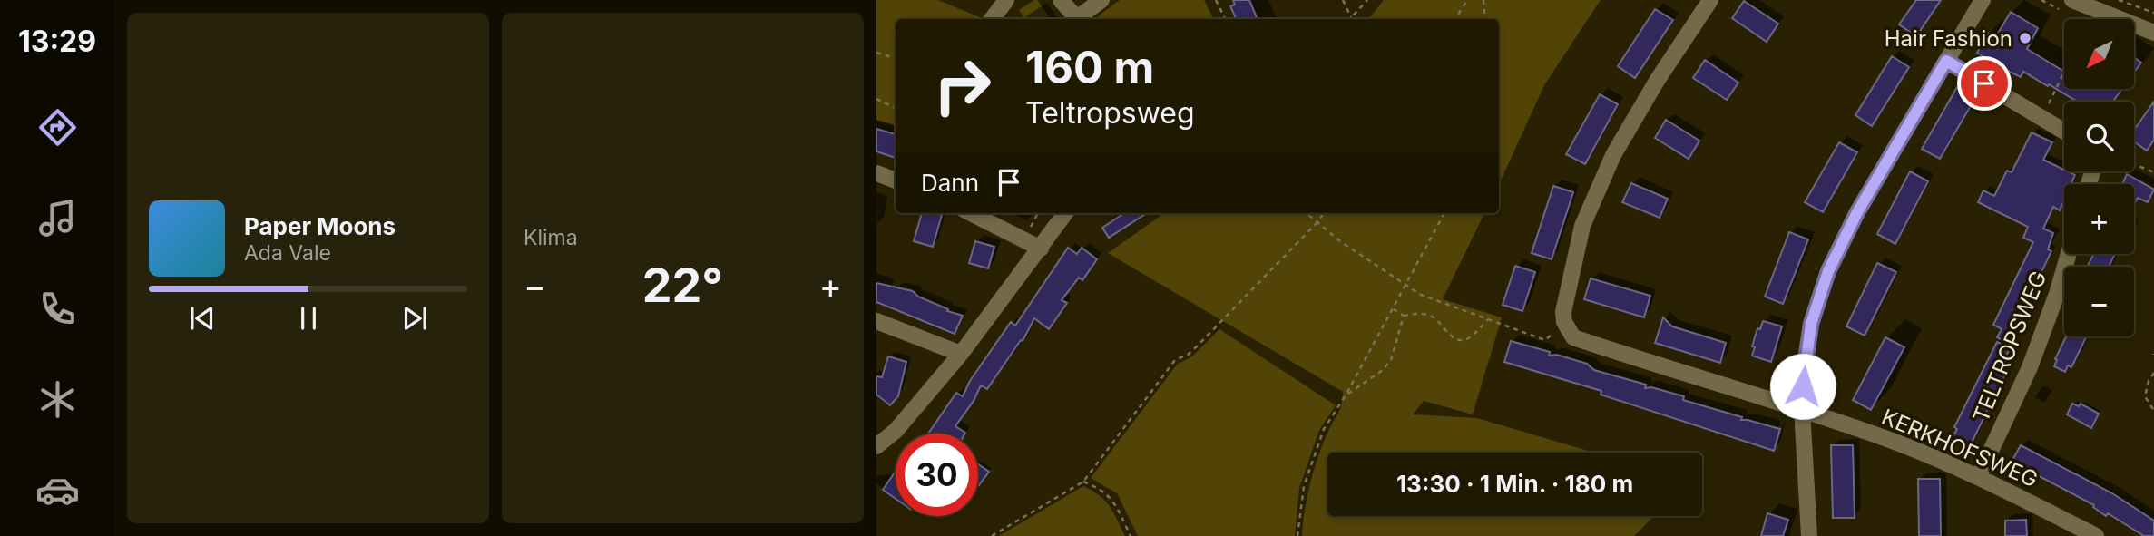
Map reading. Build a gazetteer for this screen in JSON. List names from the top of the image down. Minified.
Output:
{"streets":{"street":["TELTROPSWEG","KERKHOFSWEG"]},"crossings":[["TELTROPSWEG","KERKHOFSWEG"]],"places":["Hair Fashion"],"north":"bottom left","page":{"tabs":"13:29","tile":"Klima","map_buttons":["+","−"],"turn":["160 m","Teltropsweg"],"then":"Dann","song":["Paper Moons","Ada Vale"],"heat":["−","22°","+"],"limit":"30","trip":"13:30 · 1 Min. · 180 m"}}
